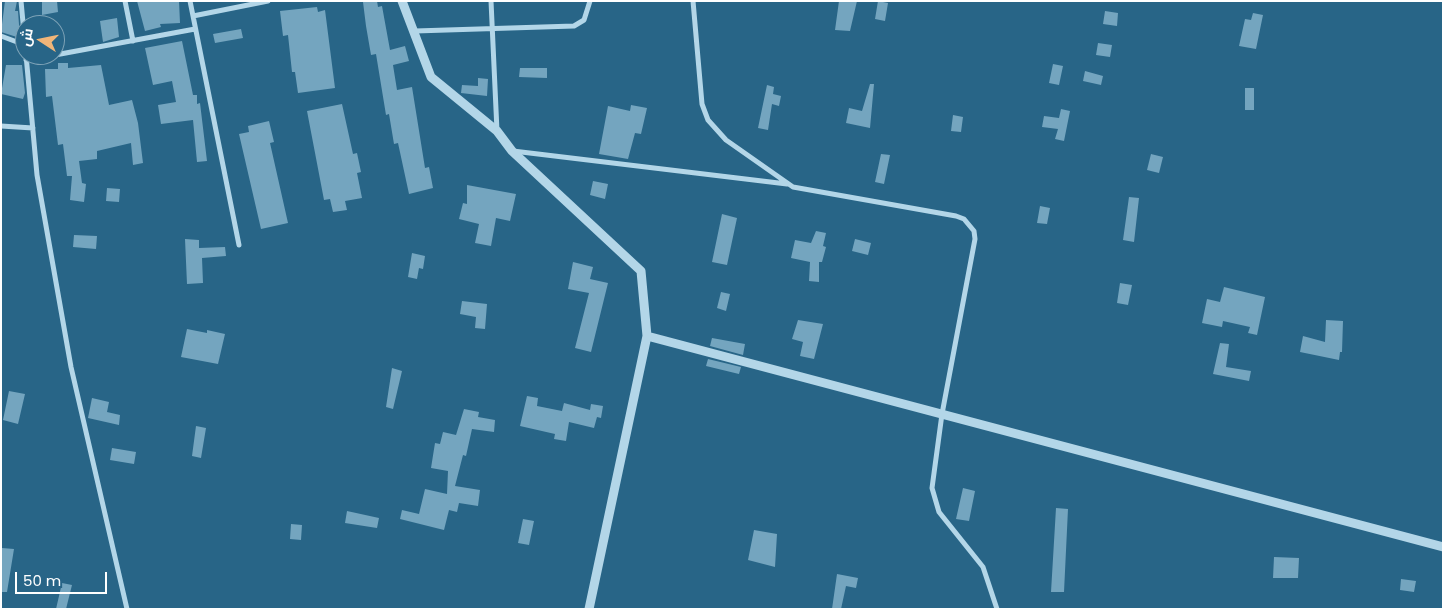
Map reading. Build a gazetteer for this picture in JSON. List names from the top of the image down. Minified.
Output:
{"scale_bar":"50 m","north":"left"}
